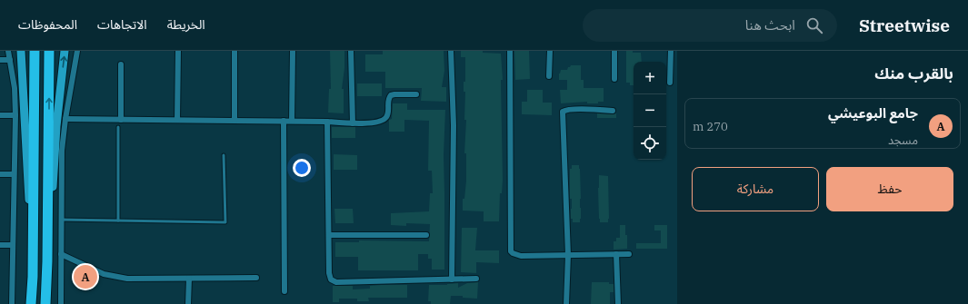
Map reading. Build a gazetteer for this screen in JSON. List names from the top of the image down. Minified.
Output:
{"page":{"header":"Streetwise","search":"ابحث هنا","nav":["الخريطة","الاتجاهات","المحفوظات"],"heading":"بالقرب منك","map_buttons":["+","−"],"list":[{"mark":"A","name":"جامع البوعيشي","note":"مسجد","value":"270 m"}],"buttons":["حفظ","مشاركة"],"pins":"A"}}
